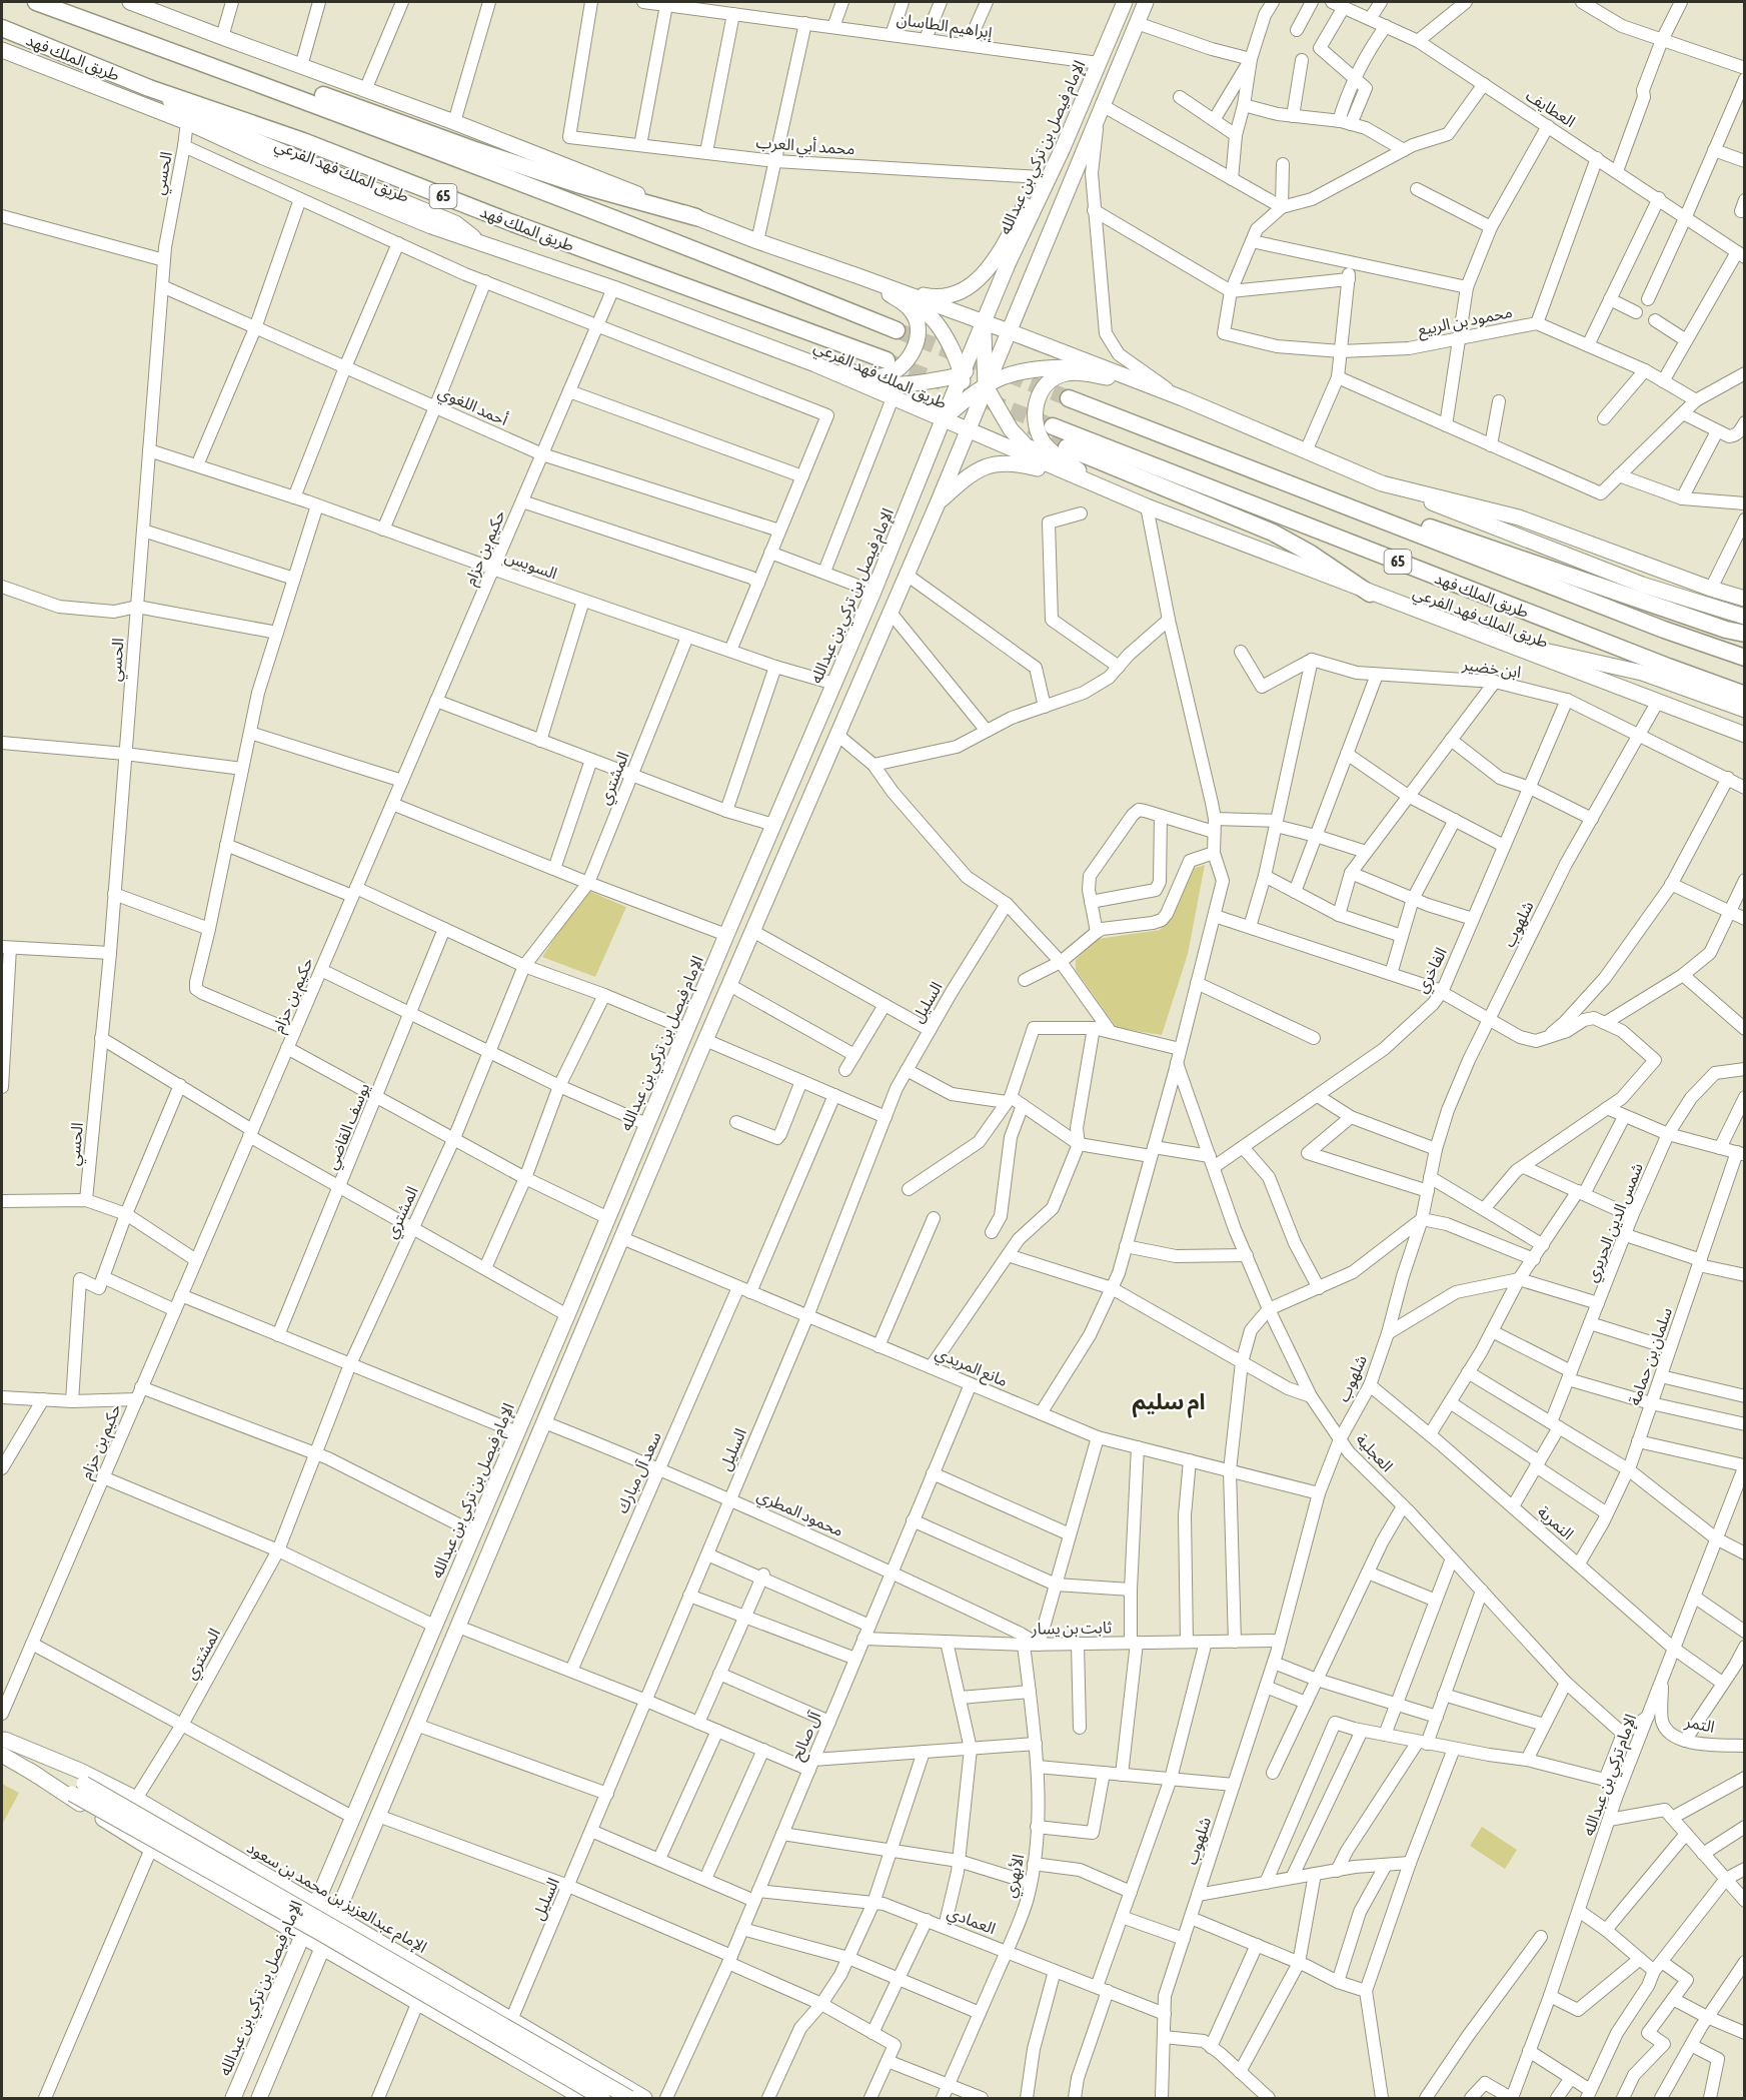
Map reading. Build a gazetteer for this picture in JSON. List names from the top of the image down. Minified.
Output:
{"streets":{"highway":["طريق الملك فهد","65"],"main road":["الإمام فيصل بن تركي بن عبدالله","طريق الملك فهد الفرعي","الإمام عبدالعزيز بن محمد بن سعود"],"street":["إبراهيم الطاسان","العطايف","محمد أبي العرب","الحسي","محمود بن الربيع","أحمد اللغوي","حكيم بن حزام","السويس","ابن خضير","المشتري","شلهوب","الفاخري","السليل","يوسف القاضي","شمس الدين الحريري","سلمان بن حمامة","مانع المريدي","العجلية","سعد آل مبارك","محمود المطري","النمرية","ثابت بن يسار","التمر","آل صالح","الإمام تركي بن عبدالله","الأبهري","العمادي"]},"crossings":[["إبراهيم الطاسان","الإمام فيصل بن تركي بن عبدالله"],["الإمام فيصل بن تركي بن عبدالله","طريق الملك فهد الفرعي"],["الإمام فيصل بن تركي بن عبدالله","السويس"],["الإمام فيصل بن تركي بن عبدالله","الإمام عبدالعزيز بن محمد بن سعود"],["طريق الملك فهد الفرعي","الحسي"],["طريق الملك فهد الفرعي","حكيم بن حزام"],["طريق الملك فهد الفرعي","شلهوب"],["الحسي","أحمد اللغوي"],["الحسي","السويس"],["أحمد اللغوي","حكيم بن حزام"],["حكيم بن حزام","السويس"],["السويس","المشتري"],["ابن خضير","شلهوب"],["ابن خضير","الفاخري"],["المشتري","الإمام عبدالعزيز بن محمد بن سعود"],["شلهوب","مانع المريدي"],["شلهوب","العجلية"],["شلهوب","النمرية"],["شلهوب","ثابت بن يسار"],["شلهوب","العمادي"],["الفاخري","العجلية"],["السليل","مانع المريدي"],["السليل","محمود المطري"],["السليل","الإمام عبدالعزيز بن محمد بن سعود"],["السليل","العمادي"],["شمس الدين الحريري","النمرية"],["سلمان بن حمامة","النمرية"],["مانع المريدي","سعد آل مبارك"],["مانع المريدي","آل صالح"],["سعد آل مبارك","محمود المطري"],["محمود المطري","ثابت بن يسار"],["محمود المطري","آل صالح"],["النمرية","الإمام تركي بن عبدالله"],["ثابت بن يسار","آل صالح"],["ثابت بن يسار","الأبهري"],["التمر","الإمام تركي بن عبدالله"],["آل صالح","العمادي"],["الأبهري","العمادي"]],"districts":["ام سليم"]}
